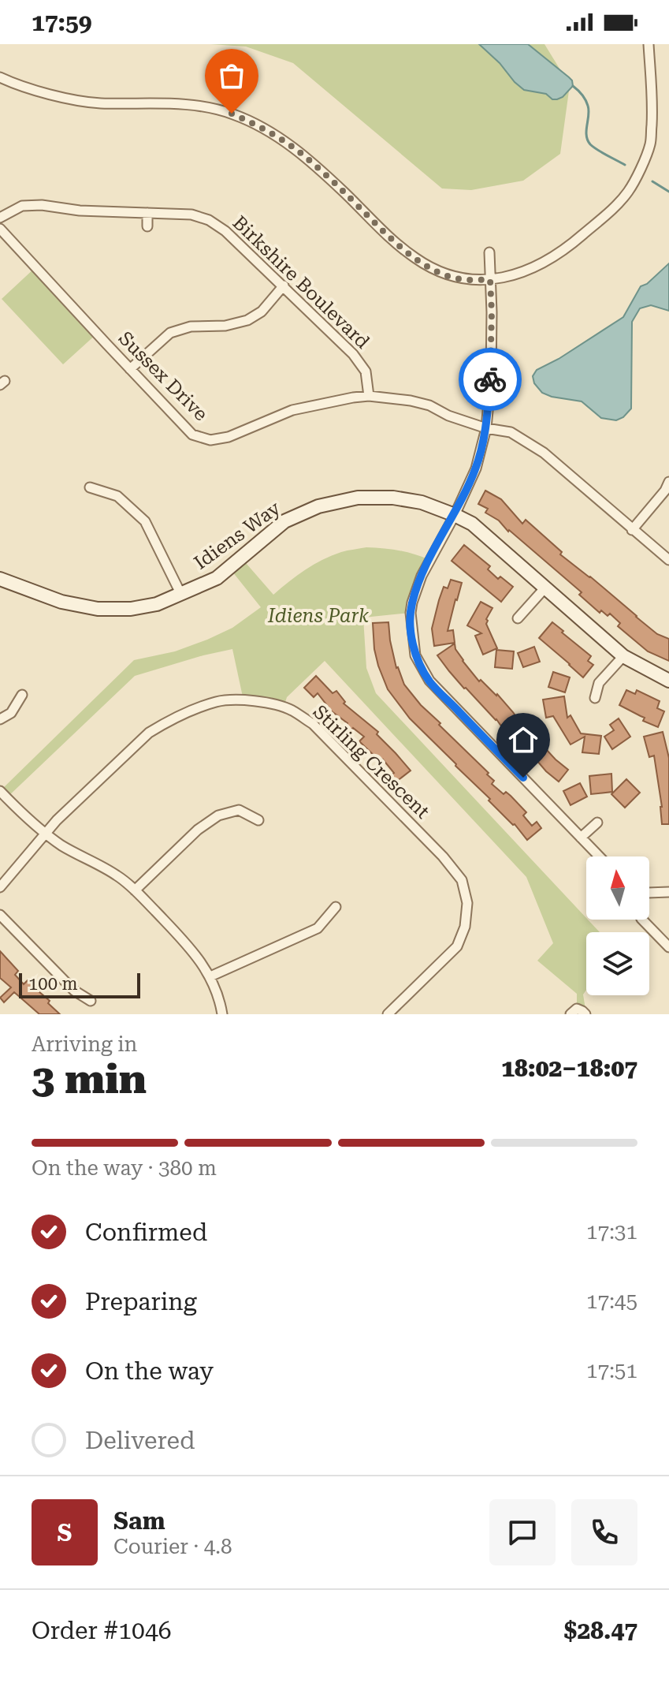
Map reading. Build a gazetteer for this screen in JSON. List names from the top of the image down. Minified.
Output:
{"streets":{"street":["Birkshire Boulevard","Sussex Drive","Idiens Way","Stirling Crescent"]},"crossings":[["Birkshire Boulevard","Sussex Drive"]],"parks":["Idiens Park"],"scale_bar":"100 m","north":"top","page":{"status":"17:59","scale":"100 m","heading":["3 min","Arriving in","18:02–18:07"],"panel":["Sam","Courier · 4.8","Order #1046","$28.47"],"bar":"On the way · 380 m","list":[["Confirmed","17:31"],["Preparing","17:45"],["On the way","17:51"],"Delivered"],"round":"S"}}
